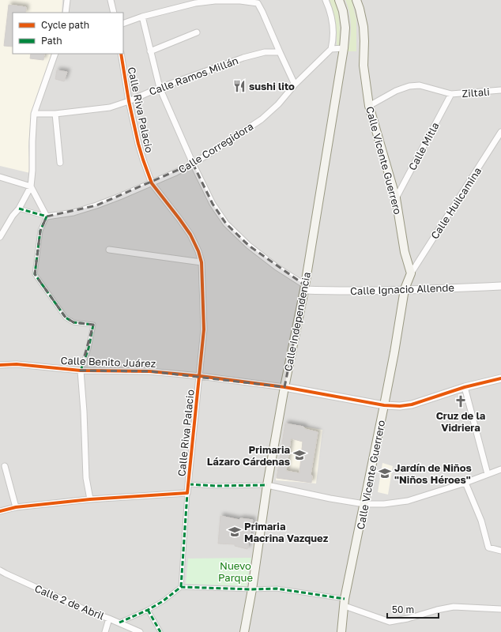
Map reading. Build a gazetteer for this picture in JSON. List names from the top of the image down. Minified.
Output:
{"streets":{"main road":["Calle Vicente Guerrero","Calle Independencia"],"street":["Calle Ramos Millán","Ziltali","Calle Riva Palacio","Calle Mitla","Calle Corregidora","Calle Huilcamina","Calle Ignacio Allende","Calle Benito Juárez","Calle 2 de Abril"]},"crossings":[["Calle Ramos Millán","Calle Riva Palacio"],["Ziltali","Calle Mitla"],["Calle Riva Palacio","Calle Corregidora"],["Calle Riva Palacio","Calle Benito Juárez"],["Calle Mitla","Calle Vicente Guerrero"],["Calle Vicente Guerrero","Calle Huilcamina"],["Calle Vicente Guerrero","Calle Ignacio Allende"],["Calle Vicente Guerrero","Calle Benito Juárez"],["Calle Ignacio Allende","Calle Independencia"],["Calle Independencia","Calle Benito Juárez"]],"parks":["Nuevo Parque"],"places":{"restaurant":["sushi lito"],"church":["Cruz de la Vidriera"],"school or university":["Primaria Lázaro Cárdenas","Jardín de Niños \"Niños Héroes\"","Primaria Macrina Vazquez"]},"legend":["Cycle path","Path"],"scale_bar":"50 m"}
